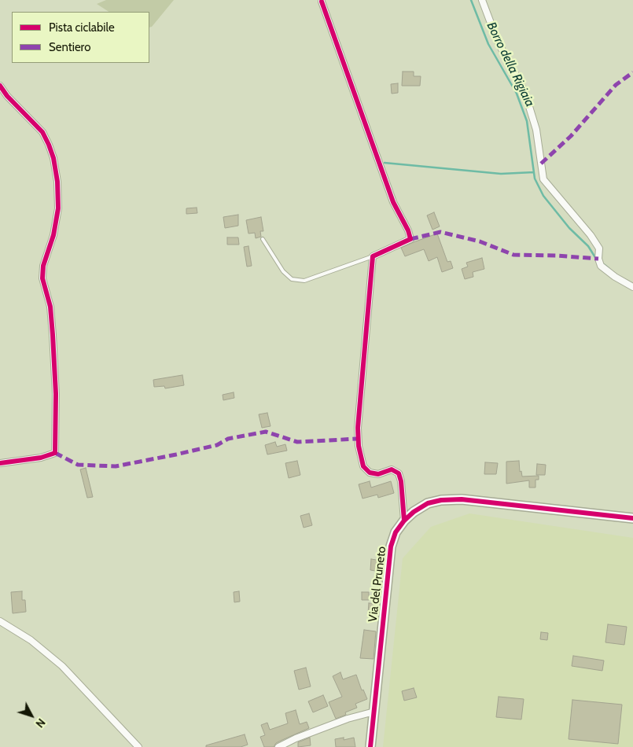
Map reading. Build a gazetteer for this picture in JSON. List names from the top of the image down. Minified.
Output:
{"streets":{"street":["Via del Pruneto"]},"water":["Borro della Rigiaia"],"legend":["Pista ciclabile","Sentiero"],"north":"bottom right"}
